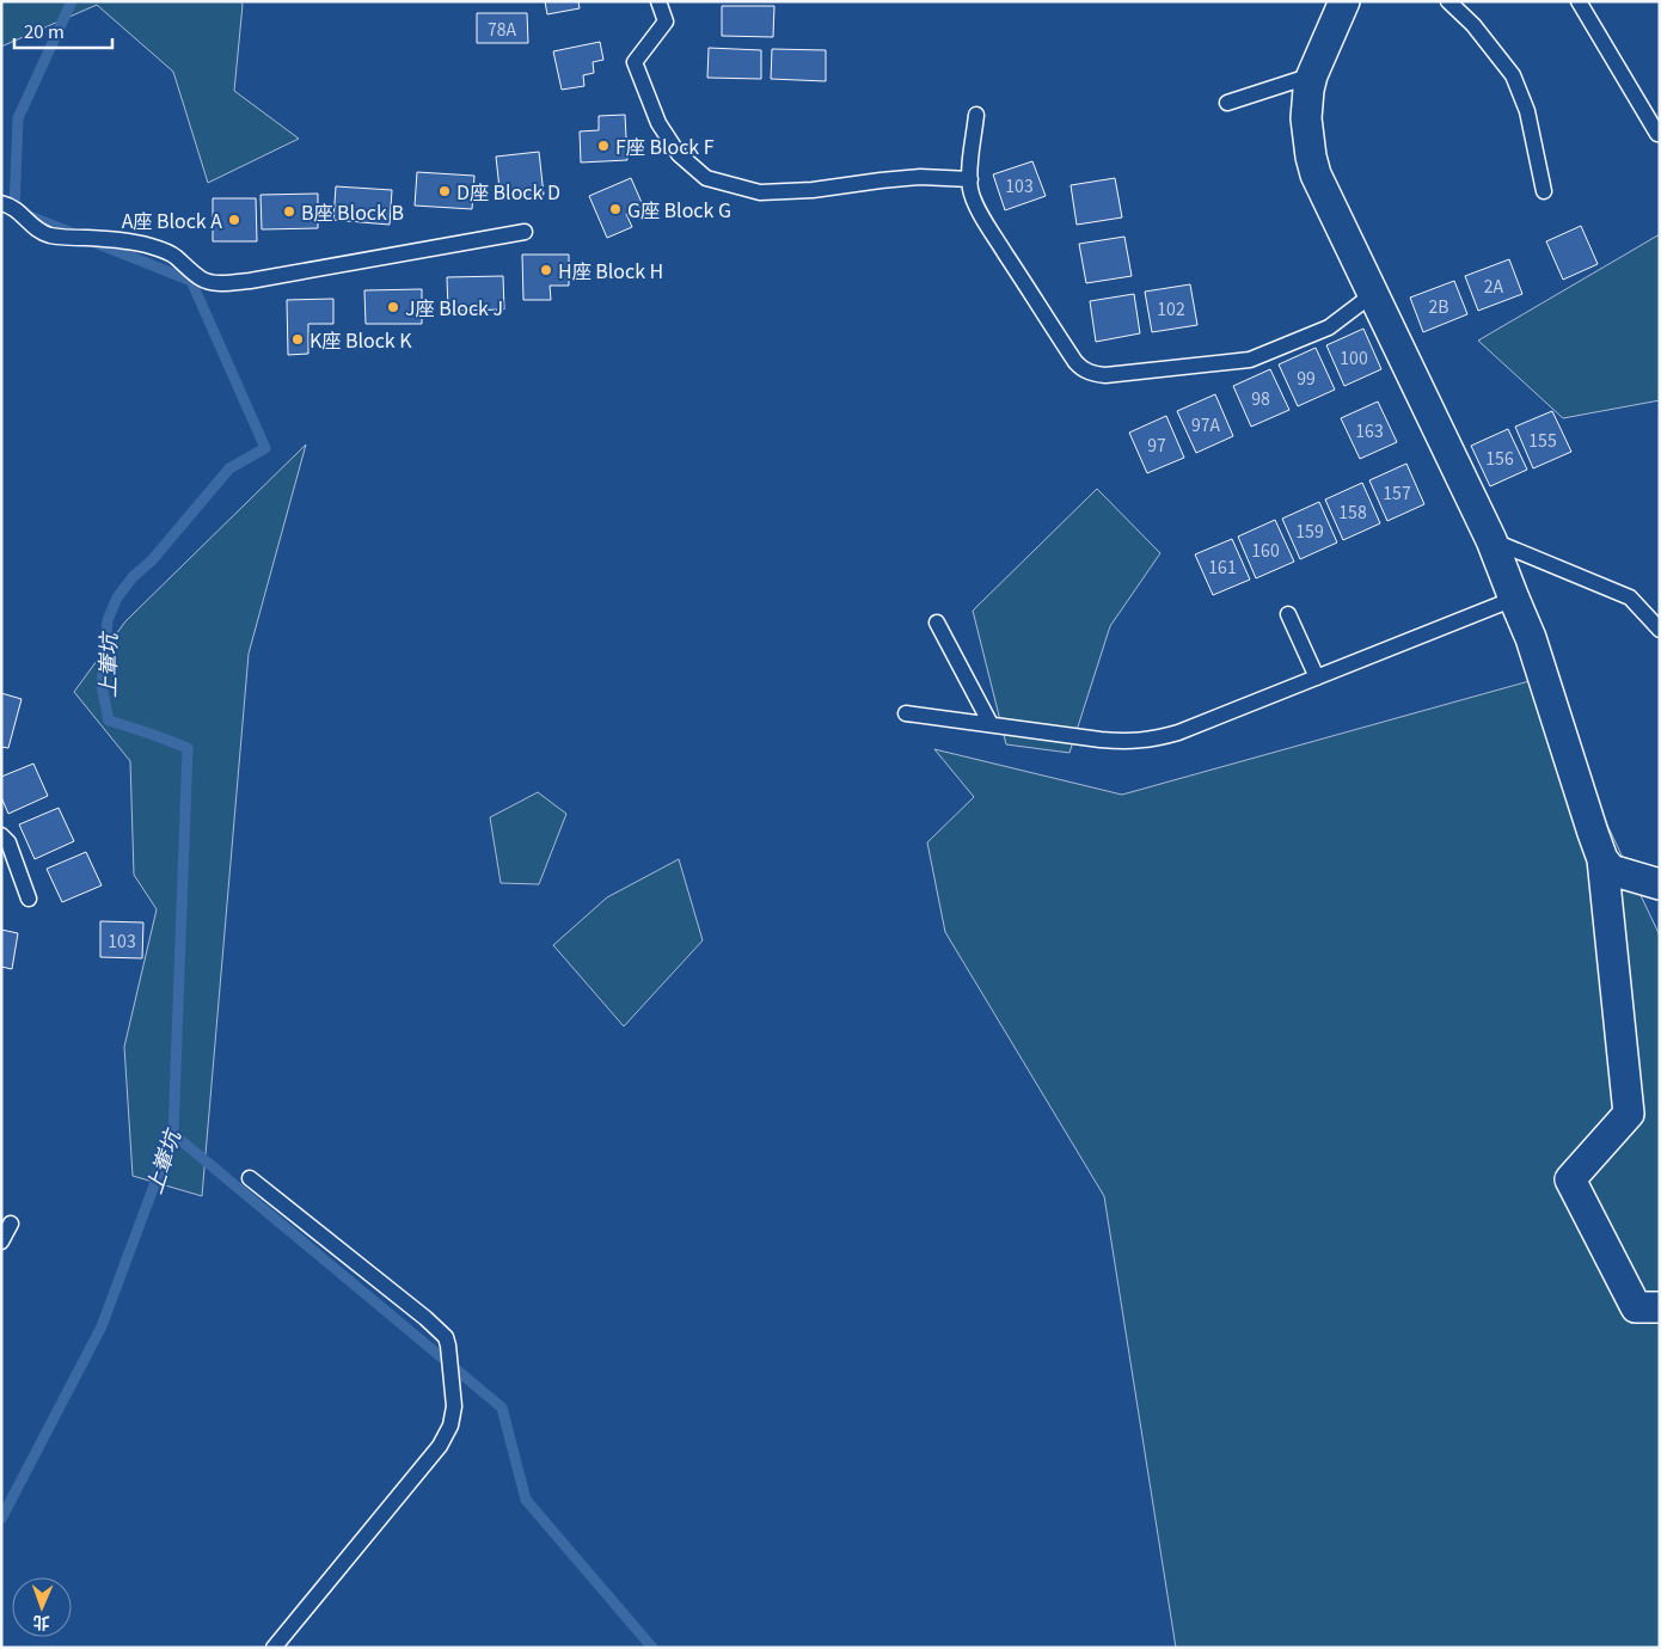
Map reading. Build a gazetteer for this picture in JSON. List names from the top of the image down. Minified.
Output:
{"water":["上輋坑"],"places":["F座 Block F","D座 Block D","G座 Block G","B座 Block B","A座 Block A","H座 Block H","J座 Block J","K座 Block K"],"house_numbers":["78A","103","2A","2B","102","100","99","98","97A","163","155","97","156","157","158","159","160","161","103"],"scale_bar":"20 m","north":"bottom"}
